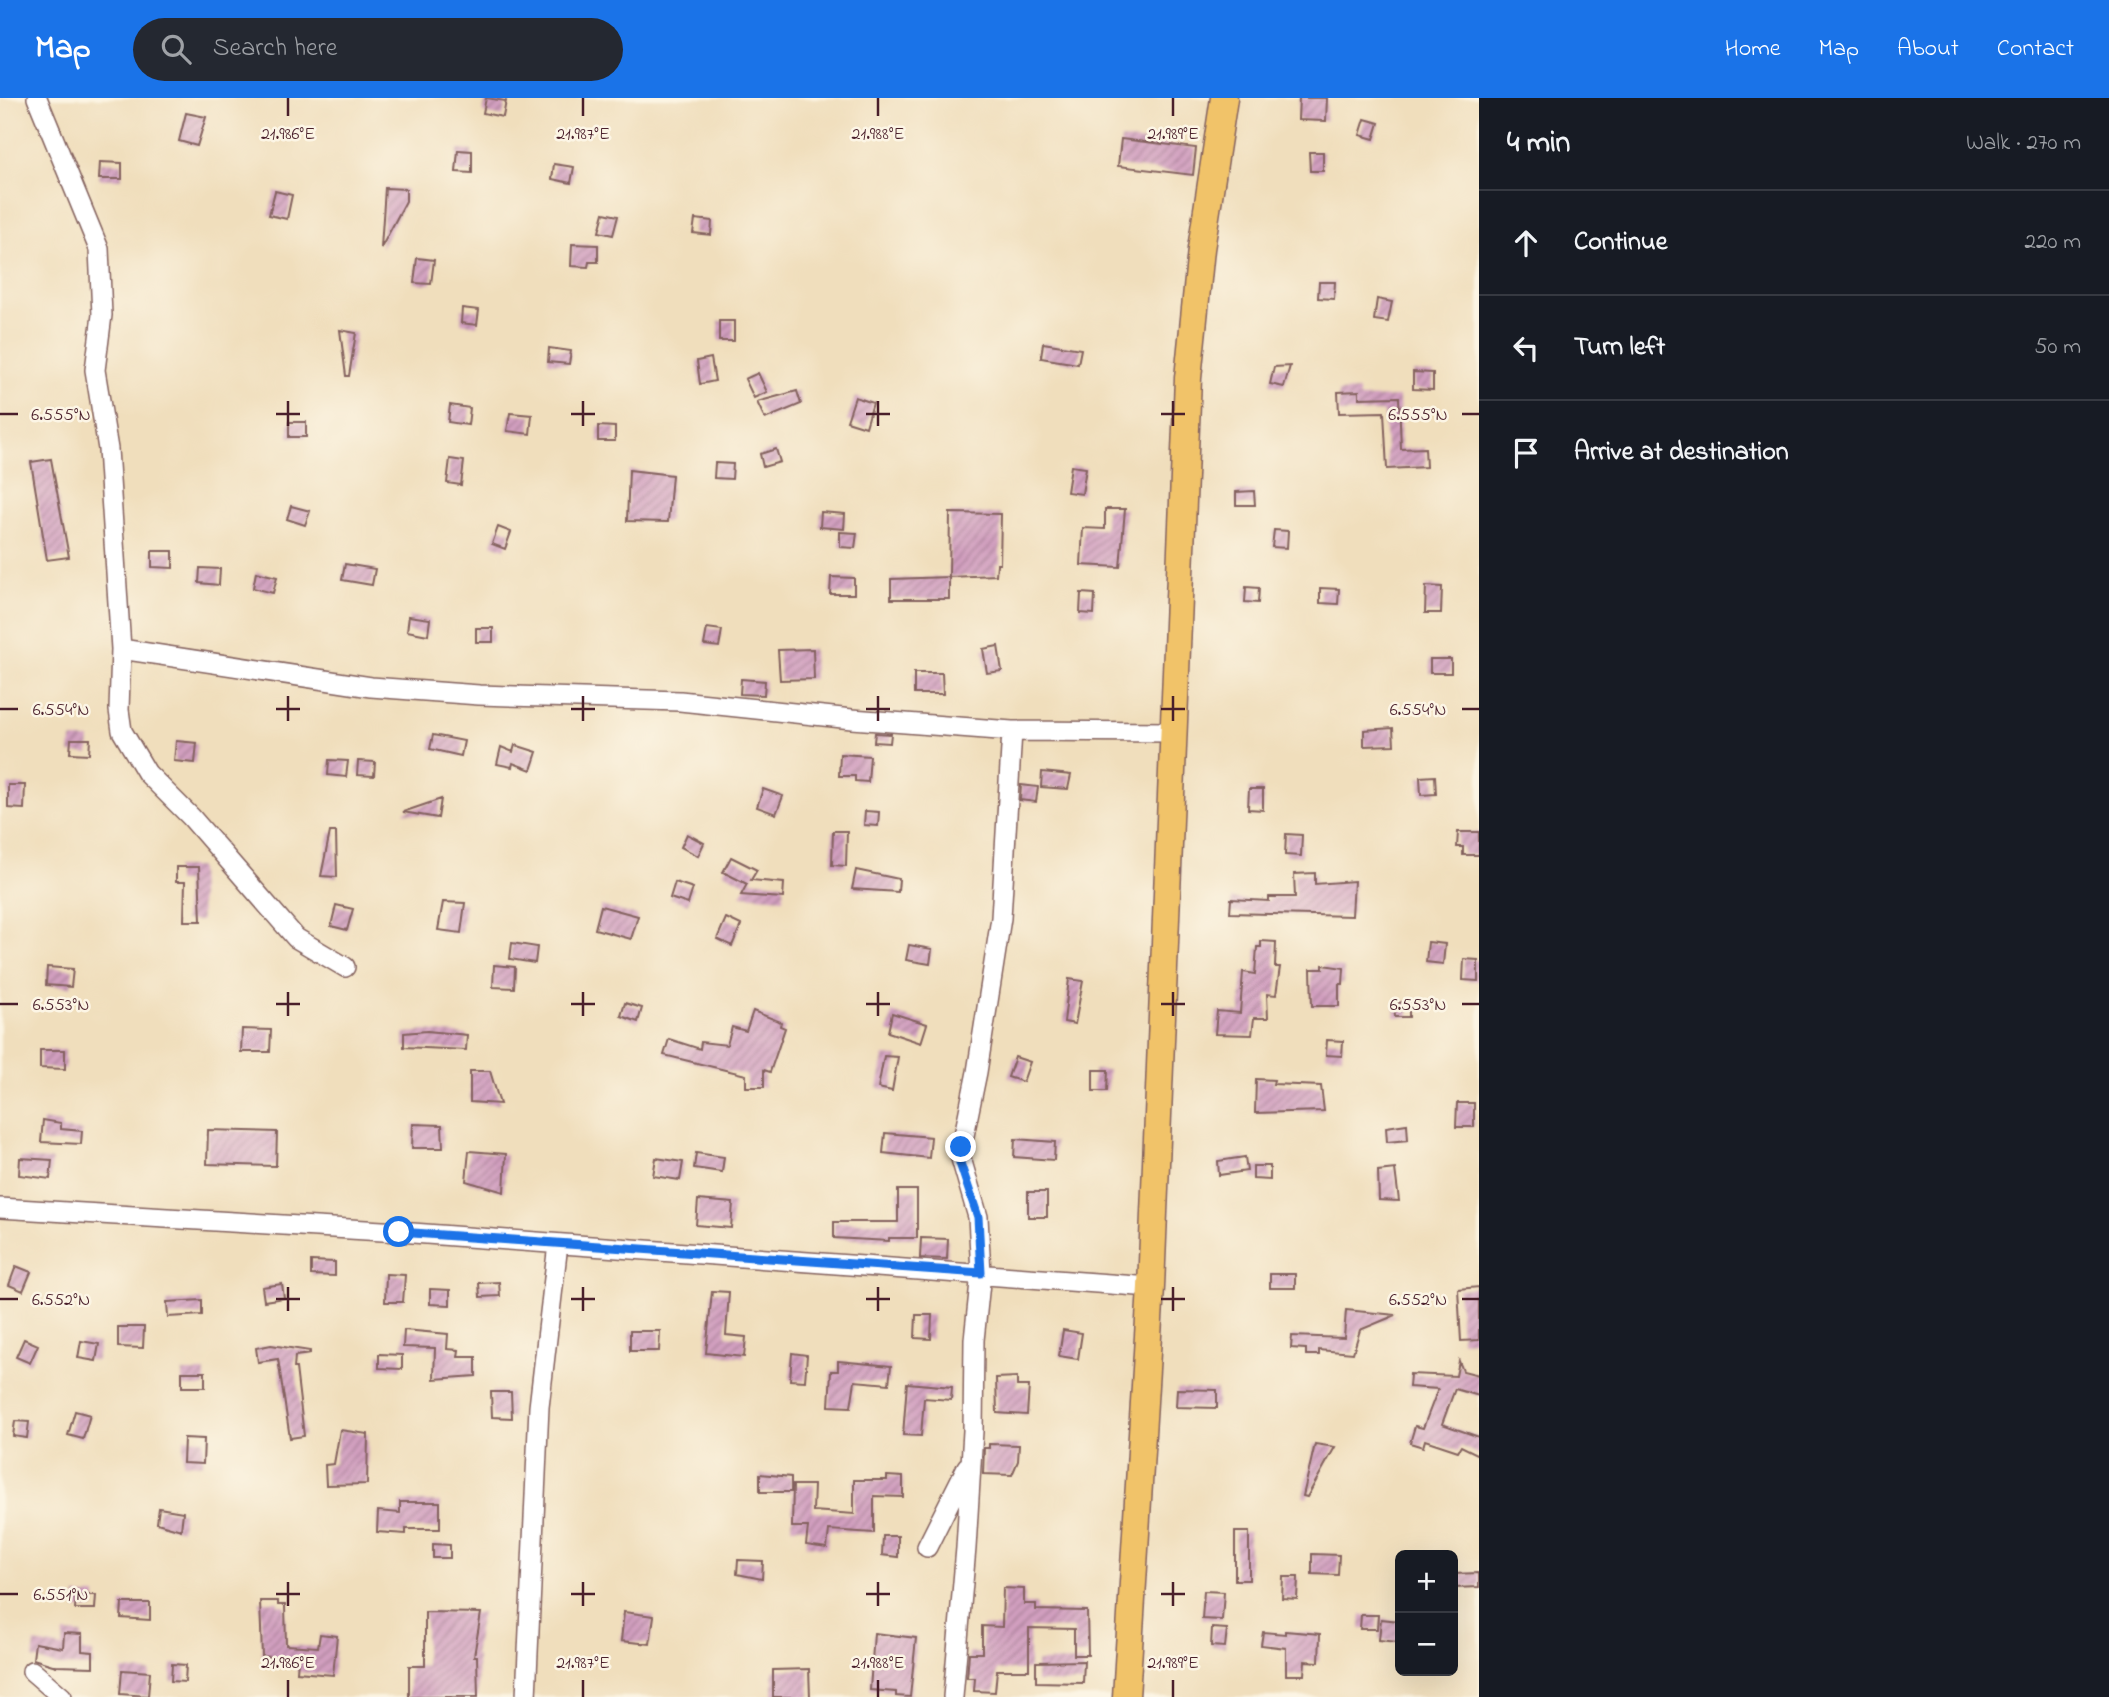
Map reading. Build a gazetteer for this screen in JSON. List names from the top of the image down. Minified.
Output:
{"page":{"header":"Map","search":"Search here","nav":["Home","Map","About","Contact"],"heading":["4 min","Walk · 270 m"],"list":[["Continue","220 m"],["Turn left","50 m"],"Arrive at destination"],"map_buttons":["+","−"]},"coordinates":["21.986°E","21.987°E","21.988°E","21.989°E","6.555°N","6.554°N","6.553°N","6.552°N","6.551°N"]}
